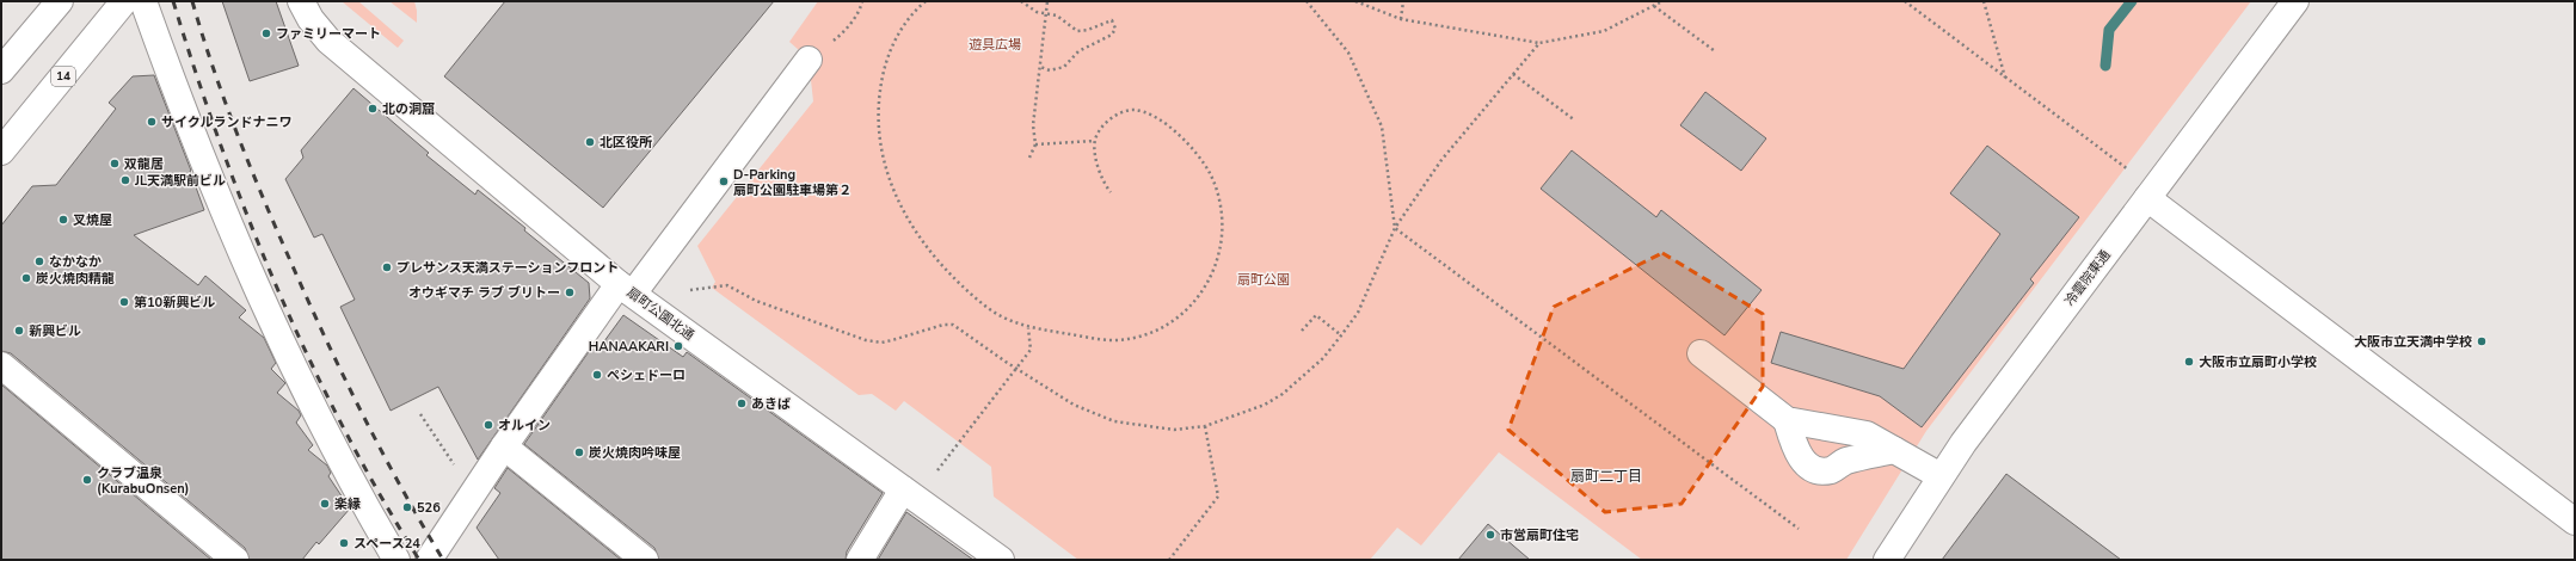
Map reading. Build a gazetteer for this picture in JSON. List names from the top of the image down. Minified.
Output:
{"streets":{"street":["14","冷雲院東通","扇町公園北通"]},"districts":["扇町二丁目"],"parks":["遊具広場","扇町公園"],"places":["ファミリーマート","北の洞窟","サイクルランドナニワ","北区役所","双龍居","JL天満駅前ビル","D-Parking 扇町公園駐車場第２","叉焼屋","なかなか","プレサンス天満ステーションフロント","炭火焼肉精龍","オウギマチ ラブ ブリトー","第10新興ビル","新興ビル","大阪市立天満中学校","HANAAKARI","大阪市立扇町小学校","ペシェドーロ","あきば","オルイン","炭火焼肉吟味屋","クラブ温泉 (KurabuOnsen)","楽縁","526","市営扇町住宅","スペース24"]}
